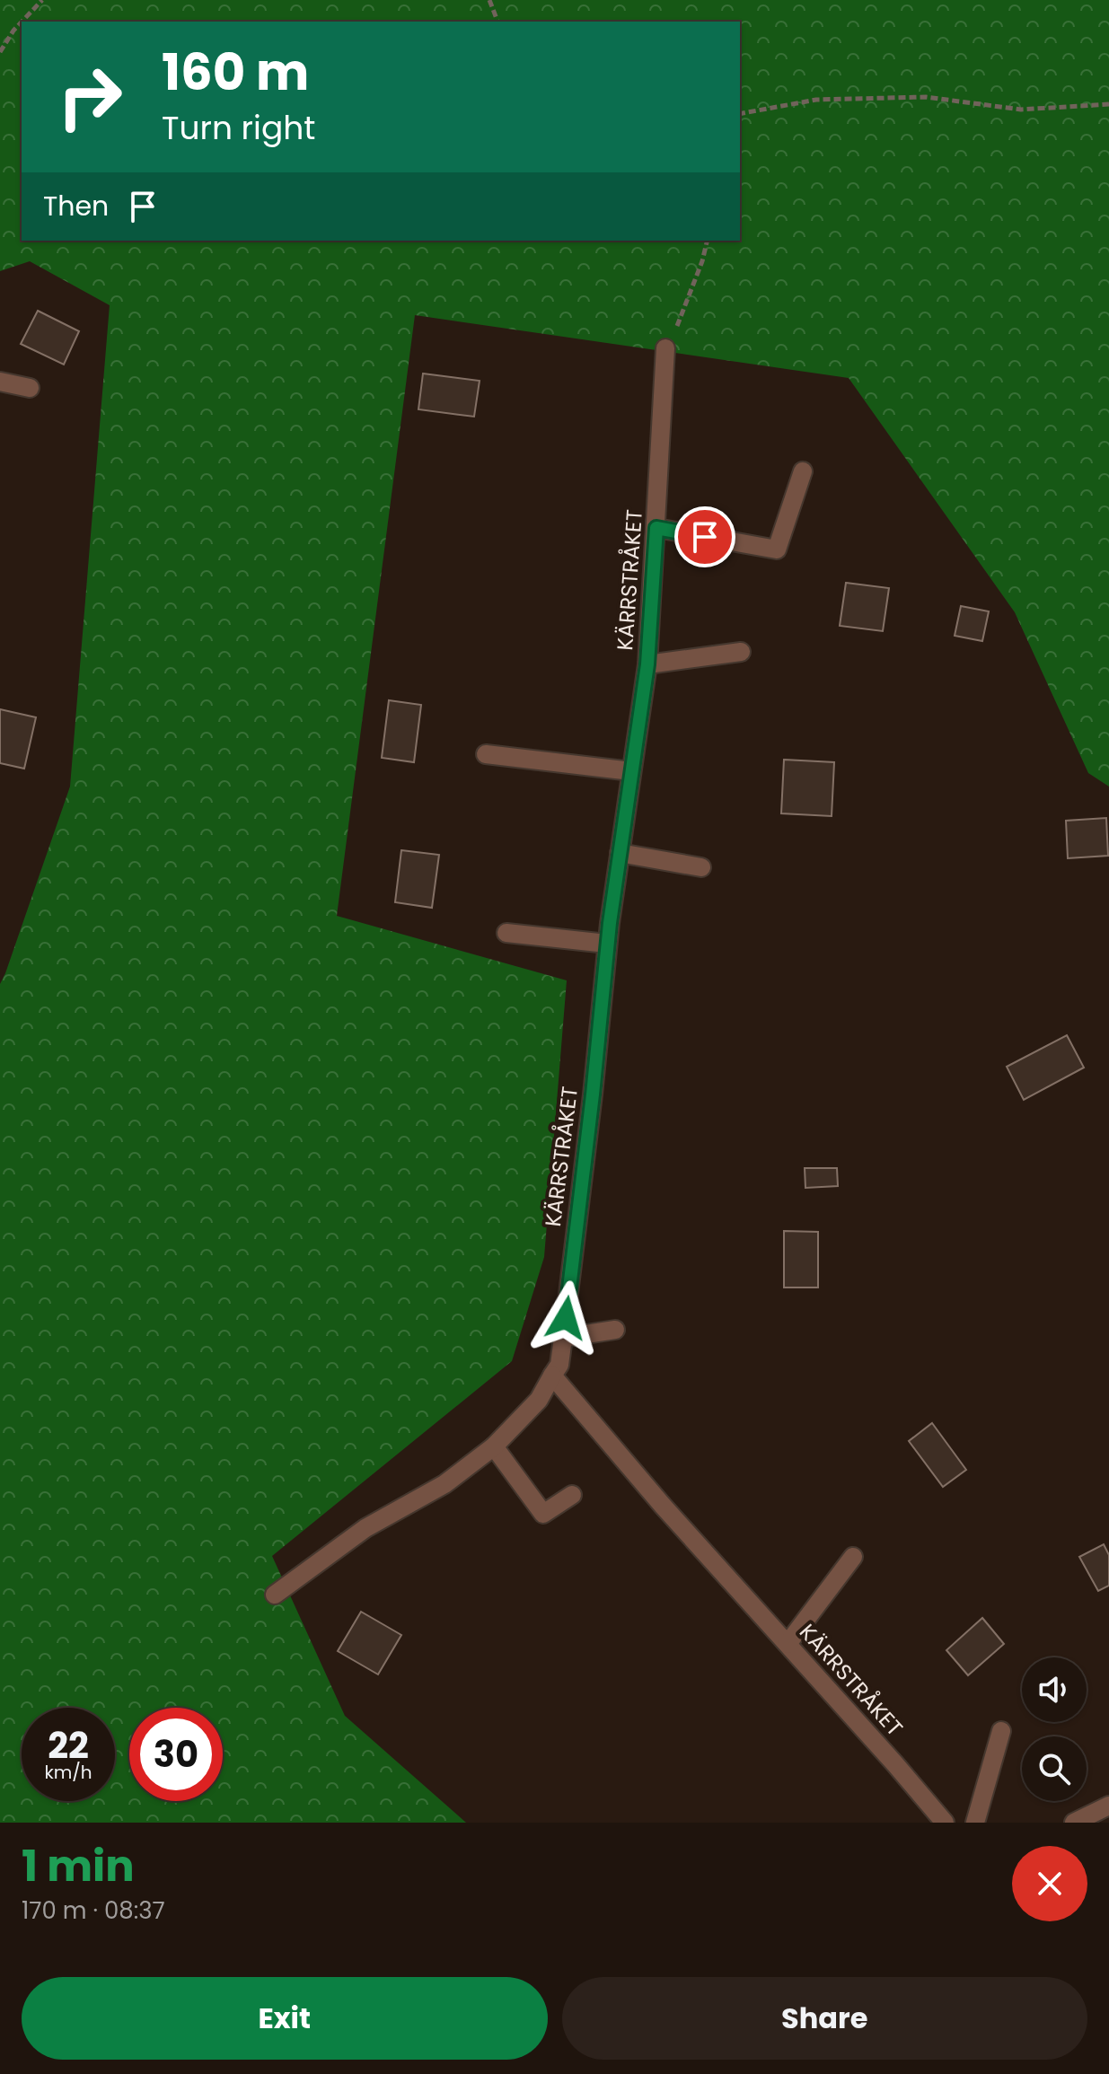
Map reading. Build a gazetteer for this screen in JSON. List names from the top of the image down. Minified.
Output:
{"streets":{"street":["KÄRRSTRÅKET"]},"page":{"turn":["160 m","Turn right"],"then":"Then","speed":"22 km/h","limit":"30","heading":["1 min","170 m · 08:37"],"buttons":["Exit","Share"]}}
